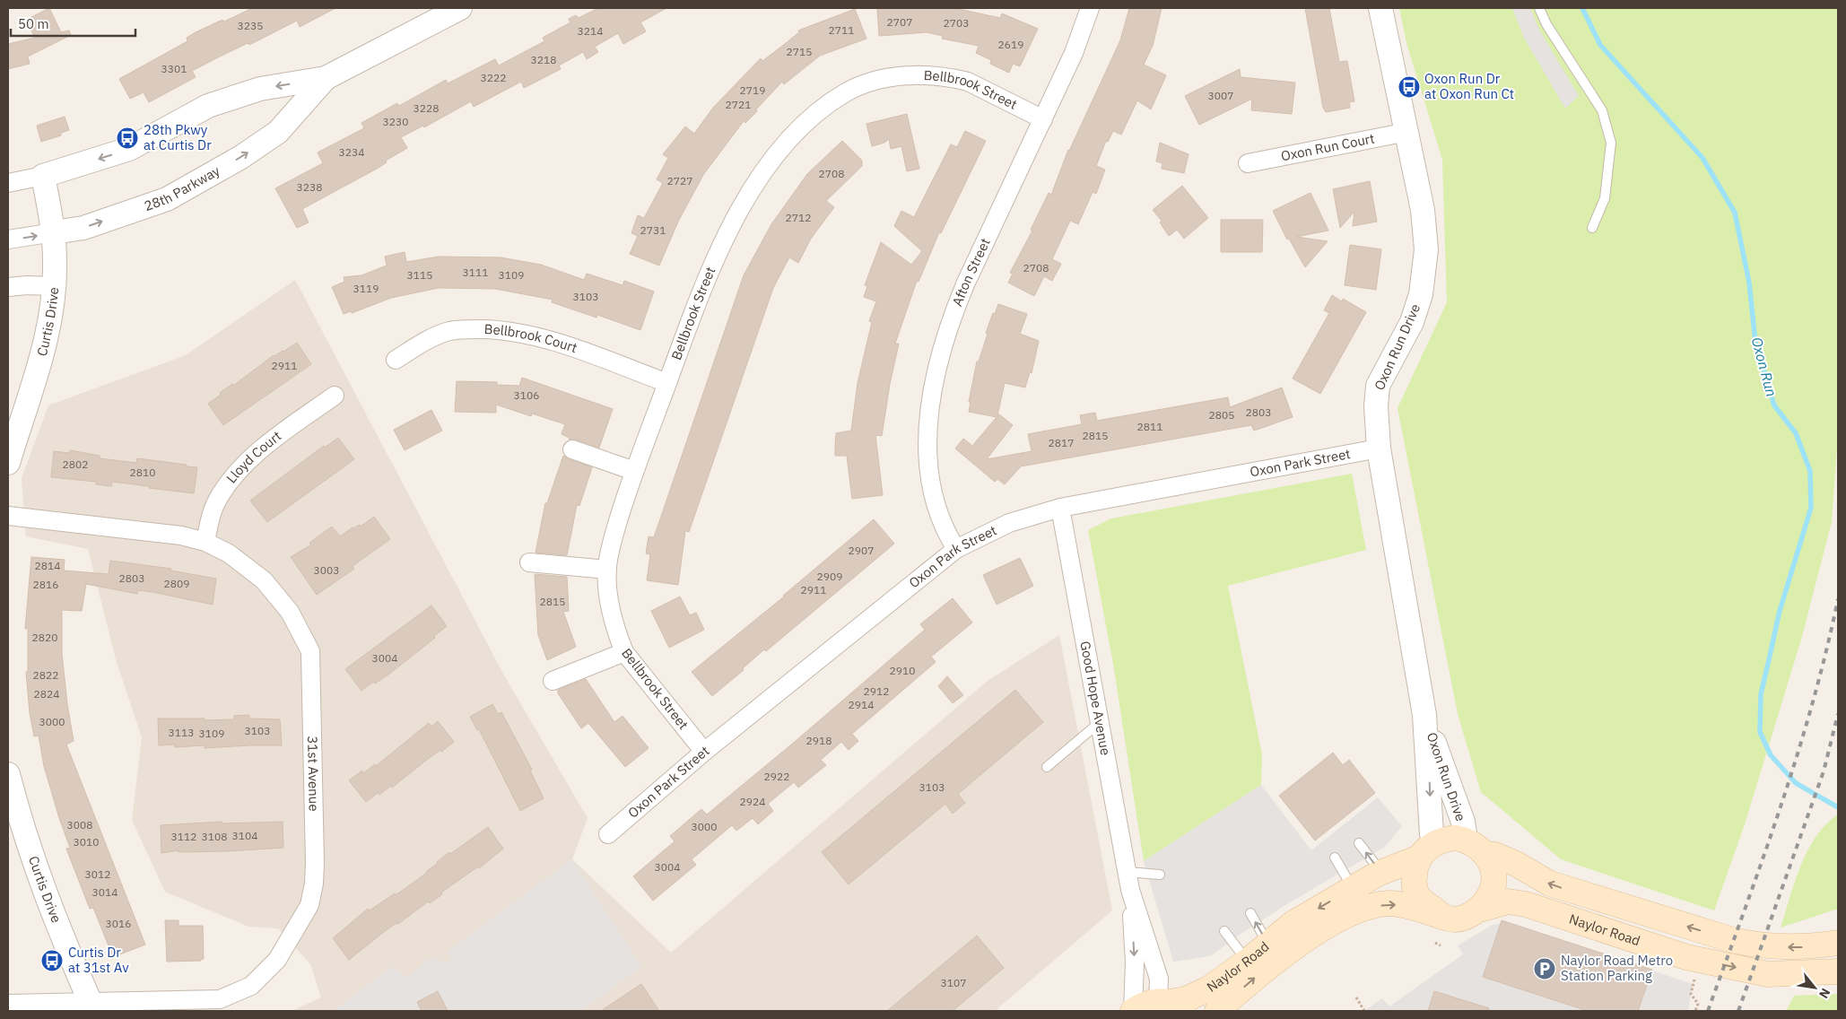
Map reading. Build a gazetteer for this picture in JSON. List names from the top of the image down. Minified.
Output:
{"streets":{"main road":["Naylor Road"],"street":["Bellbrook Street","Oxon Run Court","28th Parkway","Afton Street","Curtis Drive","Bellbrook Court","Oxon Run Drive","Lloyd Court","Oxon Park Street","Good Hope Avenue","31st Avenue"]},"crossings":[["Bellbrook Street","Afton Street"],["Bellbrook Street","Bellbrook Court"],["Bellbrook Street","Oxon Park Street"],["Oxon Run Court","Oxon Run Drive"],["28th Parkway","Curtis Drive"],["Afton Street","Oxon Park Street"],["Curtis Drive","31st Avenue"],["Oxon Run Drive","Oxon Park Street"],["Oxon Run Drive","Naylor Road"],["Lloyd Court","31st Avenue"],["Oxon Park Street","Good Hope Avenue"],["Good Hope Avenue","Naylor Road"]],"water":["Oxon Run"],"places":{"bus stop":["Oxon Run Dr at Oxon Run Ct","28th Pkwy at Curtis Dr","Curtis Dr at 31st Av"],"parking":["Naylor Road Metro Station Parking"]},"house_numbers":["2707","2703","3235","2711","3214","2619","2715","3218","3301","3222","2719","3007","2721","3228","3230","3234","2708","2727","3238","2712","2731","2708","3111","3115","3109","3119","3103","2911","3106","2803","2805","2811","2815","2817","2802","2810","2907","2814","3003","2909","2803","2809","2816","2911","2815","2820","3004","2910","2822","2912","2824","2914","3000","3103","3113","3109","2918","2922","3103","2924","3008","3000","3104","3112","3108","3010","3004","3012","3014","3016","3107"],"scale_bar":"50 m","north":"bottom right"}
